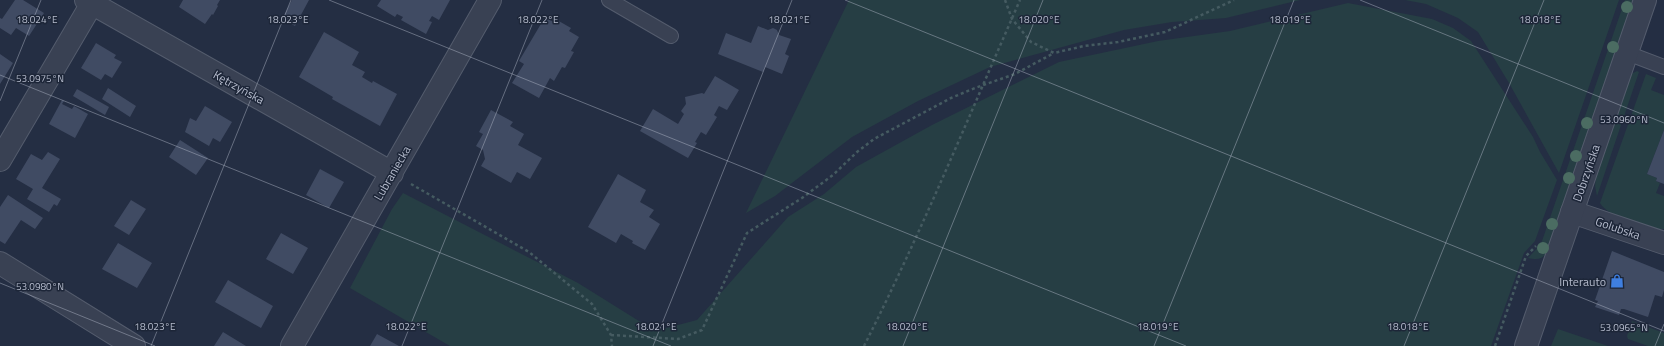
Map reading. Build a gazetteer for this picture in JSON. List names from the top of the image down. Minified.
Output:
{"streets":{"street":["Kętrzyńska","Lubraniecka","Dobrzyńska","Golubska"]},"crossings":[["Kętrzyńska","Lubraniecka"],["Dobrzyńska","Golubska"]],"places":{"shop":["Interauto"]},"coordinates":["18.020°E","18.019°E","18.018°E","18.024°E","18.023°E","18.022°E","18.021°E","53.0975°N","53.0960°N","53.0980°N","53.0965°N"]}
